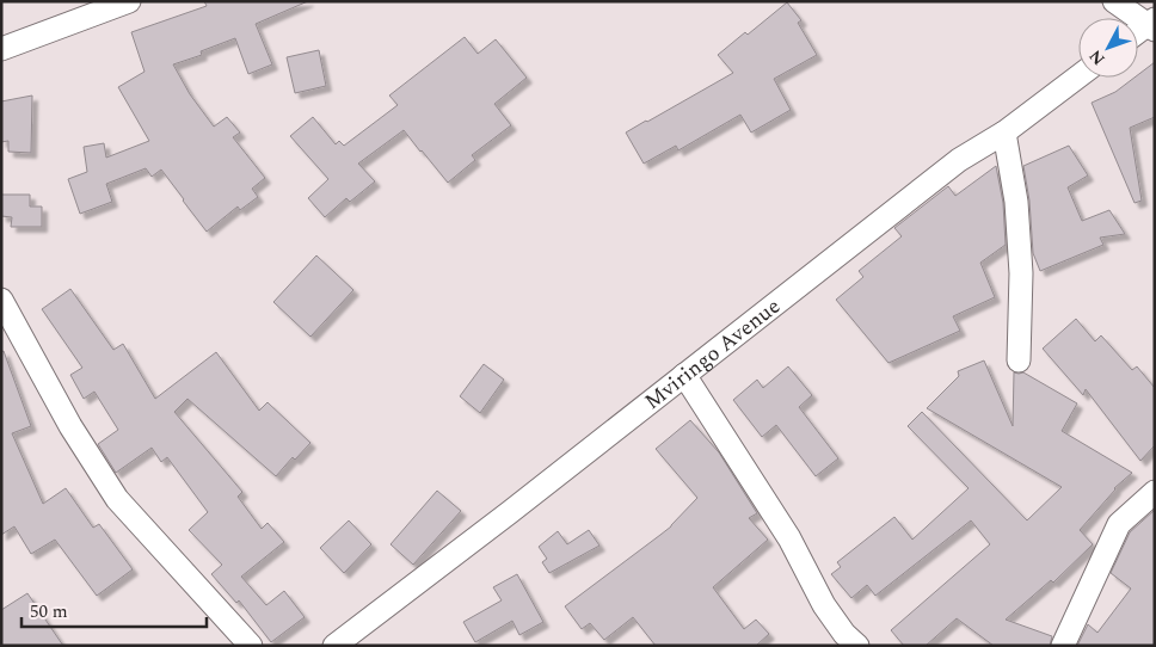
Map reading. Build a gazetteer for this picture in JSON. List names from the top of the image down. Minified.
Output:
{"streets":{"street":["Mviringo Avenue"]},"scale_bar":"50 m","north":"bottom left"}
